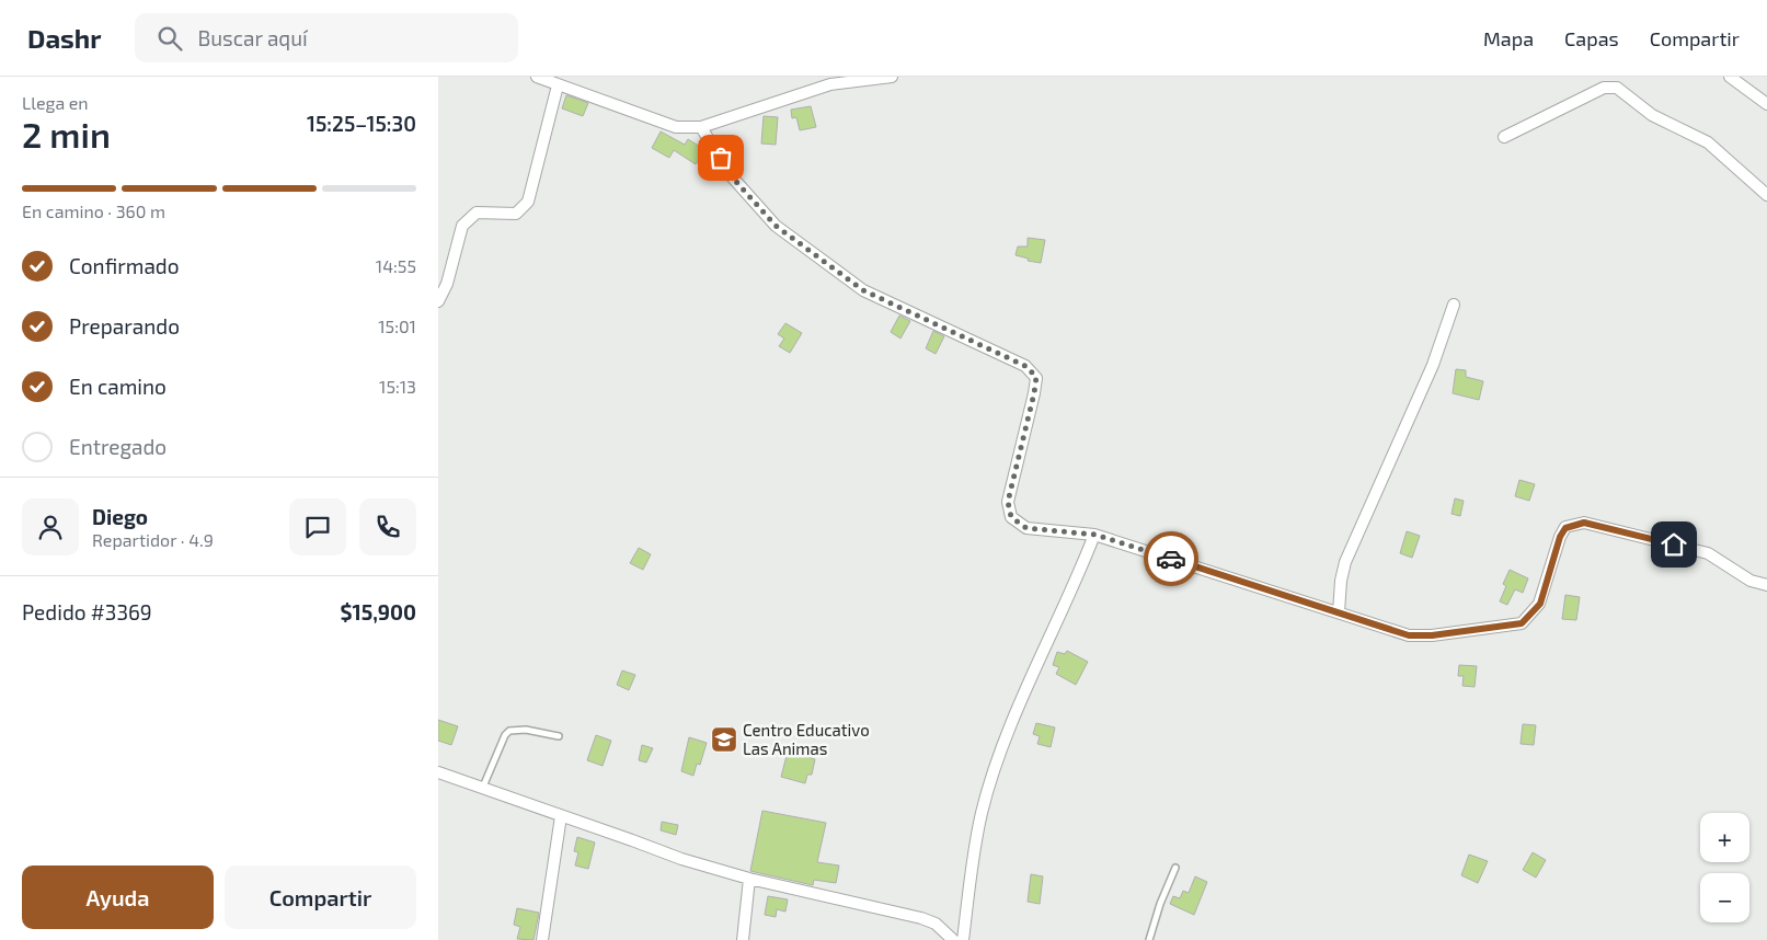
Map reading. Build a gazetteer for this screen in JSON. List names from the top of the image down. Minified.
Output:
{"places":{"school or university":["Centro Educativo Las Animas"]},"page":{"header":"Dashr","search":"Buscar aquí","nav":["Mapa","Capas","Compartir"],"heading":["2 min","Llega en","15:25–15:30"],"panel":["Diego","Repartidor · 4.9","Pedido #3369","$15,900"],"bar":"En camino · 360 m","list":[["Confirmado","14:55"],["Preparando","15:01"],["En camino","15:13"],"Entregado"],"map_buttons":["+","−"],"buttons":["Ayuda","Compartir"]}}
